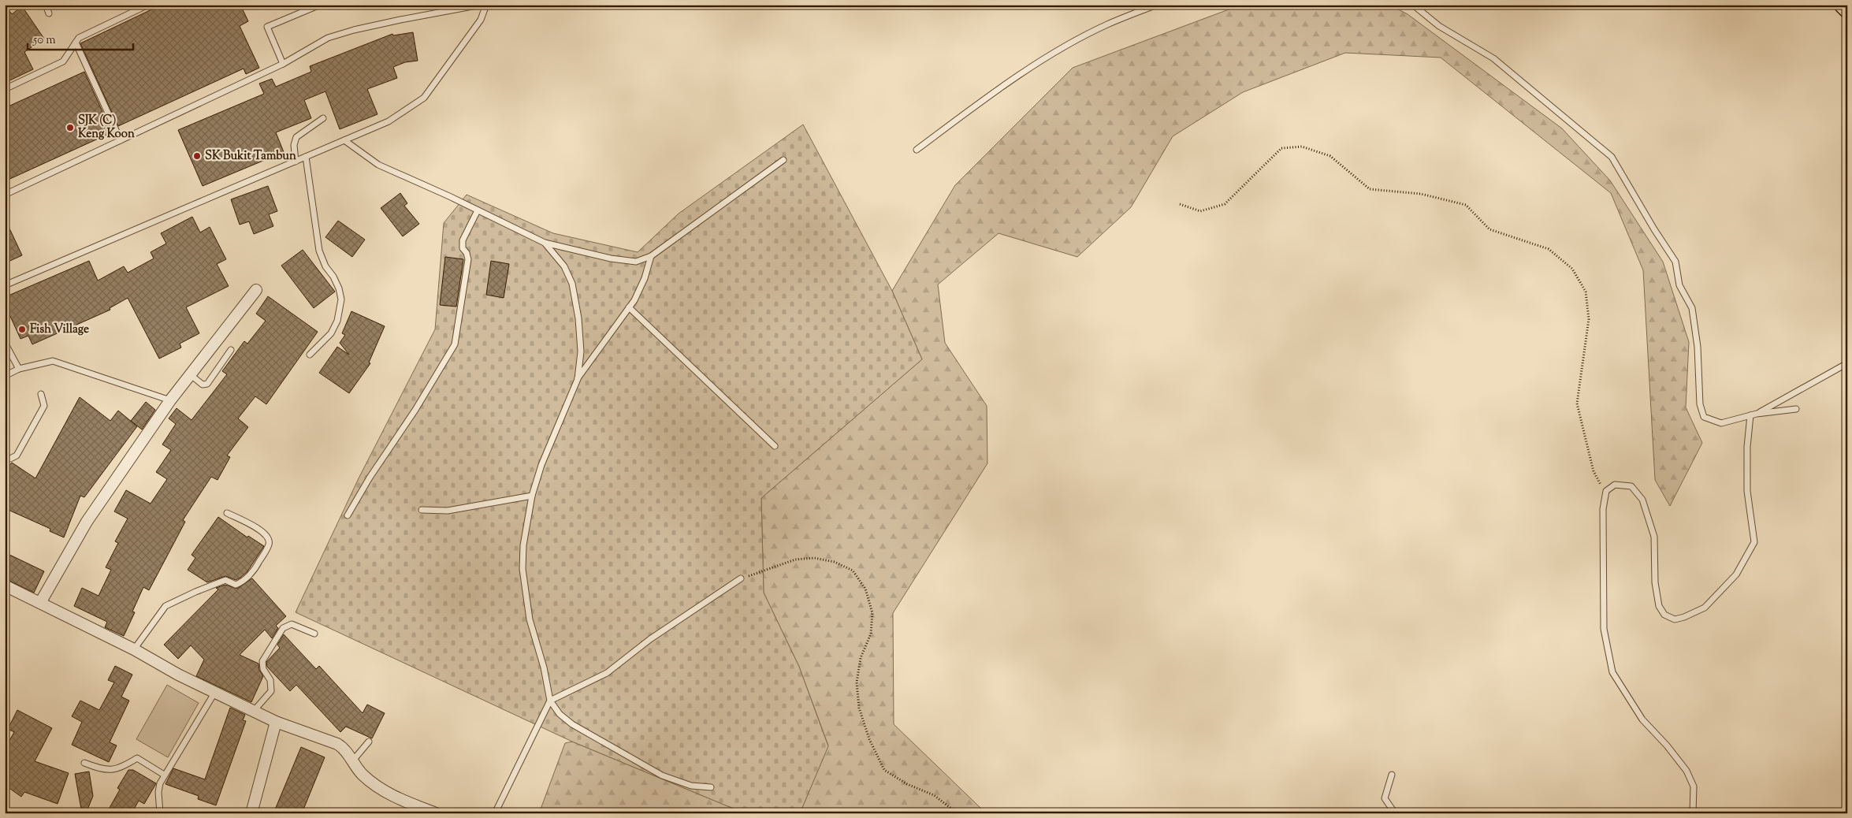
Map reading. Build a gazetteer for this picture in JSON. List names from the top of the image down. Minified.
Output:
{"places":["SJK (C) Keng Koon","SK Bukit Tambun","Fish Village"],"scale_bar":"50 m"}
